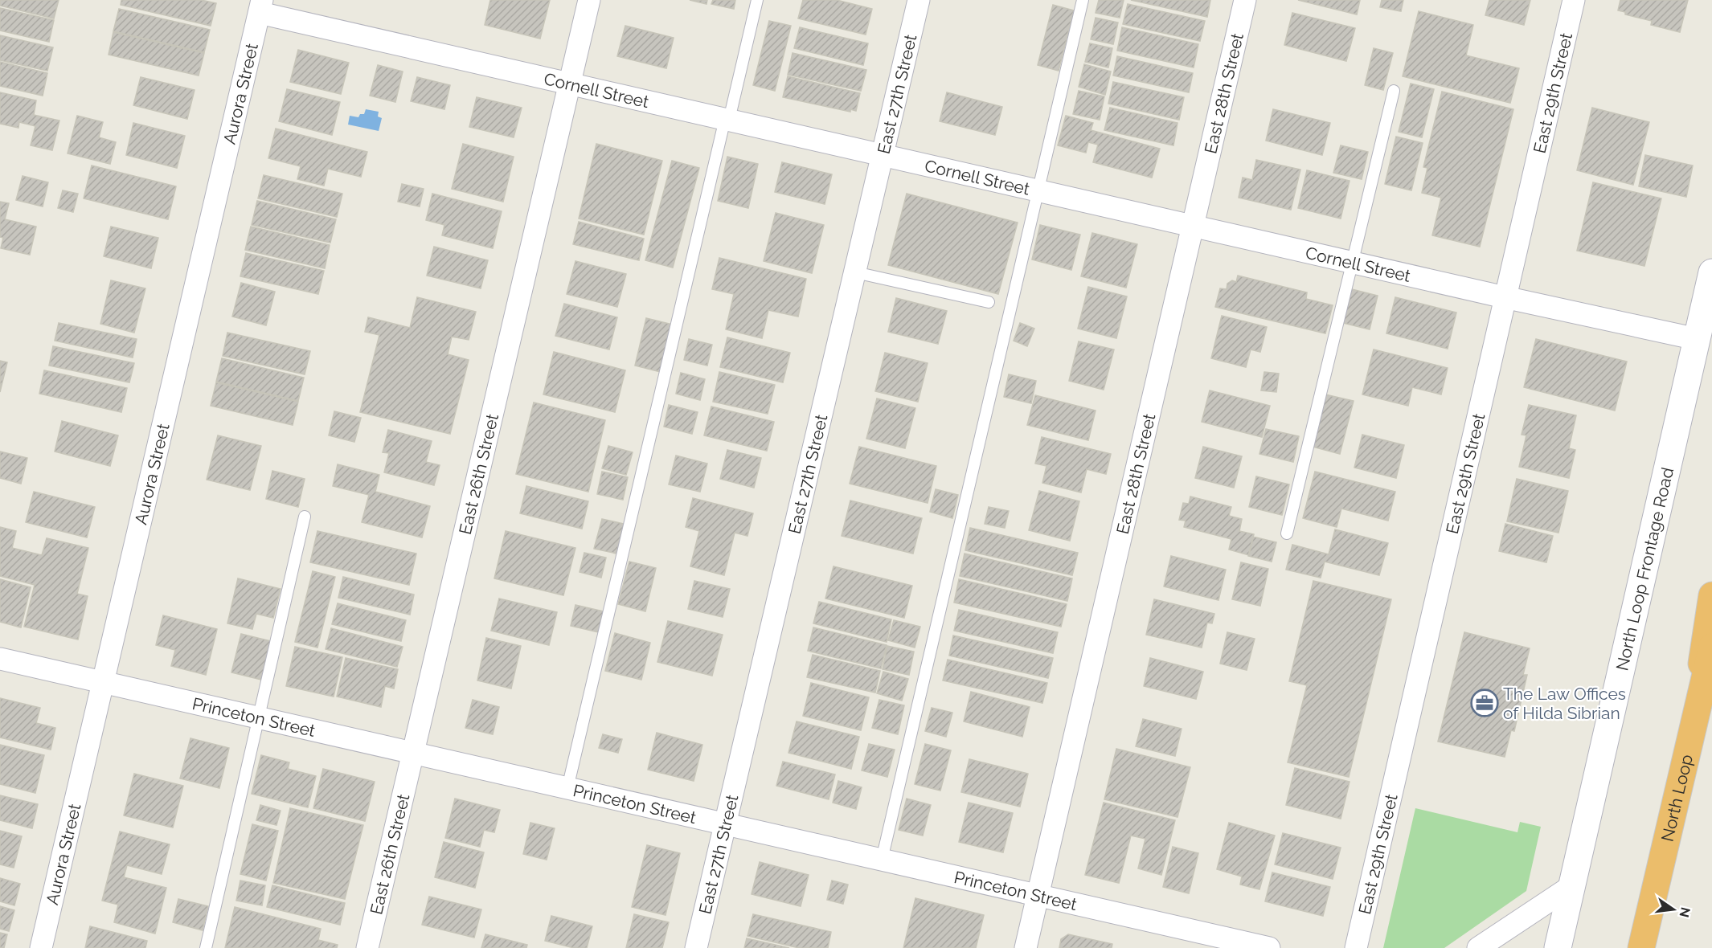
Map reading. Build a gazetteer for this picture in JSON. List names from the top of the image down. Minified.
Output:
{"streets":{"highway":["North Loop"],"main road":["North Loop Frontage Road"],"street":["Cornell Street","East 29th Street","Aurora Street","East 27th Street","East 28th Street","East 26th Street","Princeton Street"]},"crossings":[["Cornell Street","East 29th Street"],["Cornell Street","Aurora Street"],["Cornell Street","East 27th Street"],["Cornell Street","East 28th Street"],["Cornell Street","East 26th Street"],["Cornell Street","North Loop Frontage Road"],["Aurora Street","Princeton Street"],["East 27th Street","Princeton Street"],["East 28th Street","Princeton Street"],["East 26th Street","Princeton Street"]],"places":{"office":["The Law Offices of Hilda Sibrian"]},"north":"right"}
